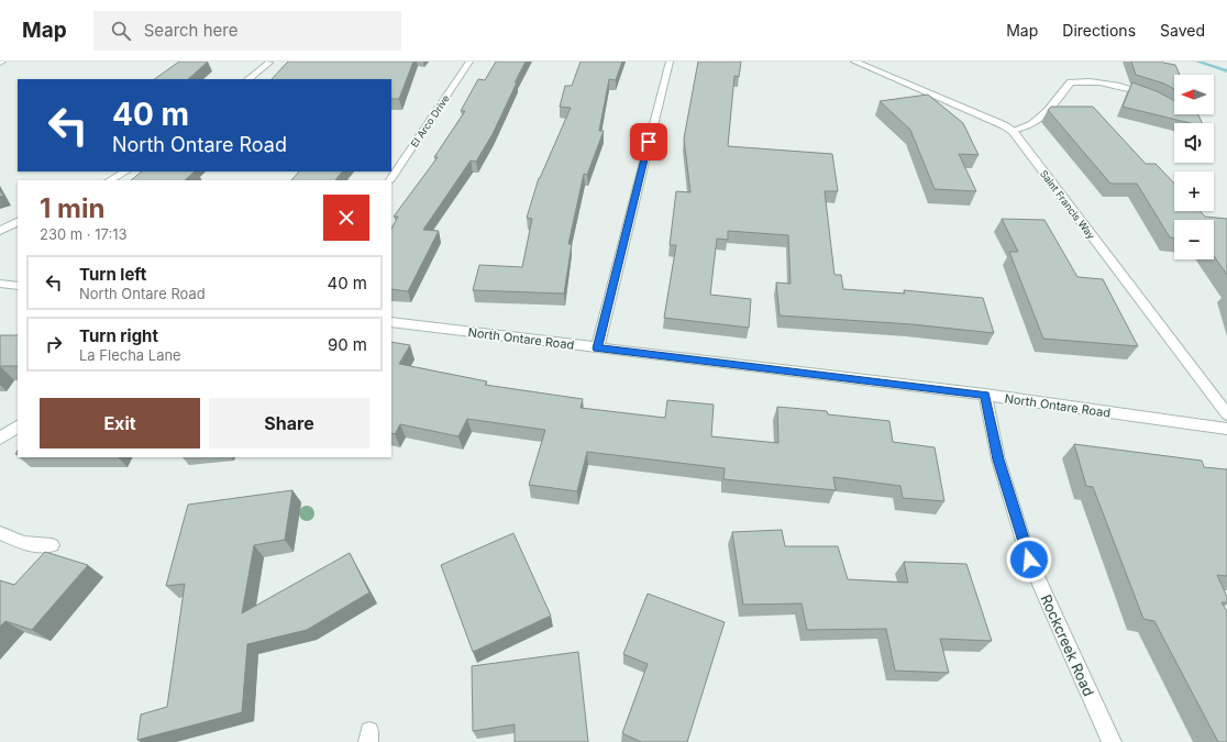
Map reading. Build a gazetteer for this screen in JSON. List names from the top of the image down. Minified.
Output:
{"streets":{"street":["El Arco Drive","Saint Francis Way","North Ontare Road","Rockcreek Road"]},"crossings":[["North Ontare Road","Rockcreek Road"]],"north":"left","page":{"header":"Map","search":"Search here","nav":["Map","Directions","Saved"],"map_buttons":["+","−"],"turn":["40 m","North Ontare Road"],"heading":["1 min","230 m · 17:13"],"list":[{"name":"Turn left","note":"North Ontare Road","value":"40 m"},{"name":"Turn right","note":"La Flecha Lane","value":"90 m"}],"buttons":["Exit","Share"]}}
